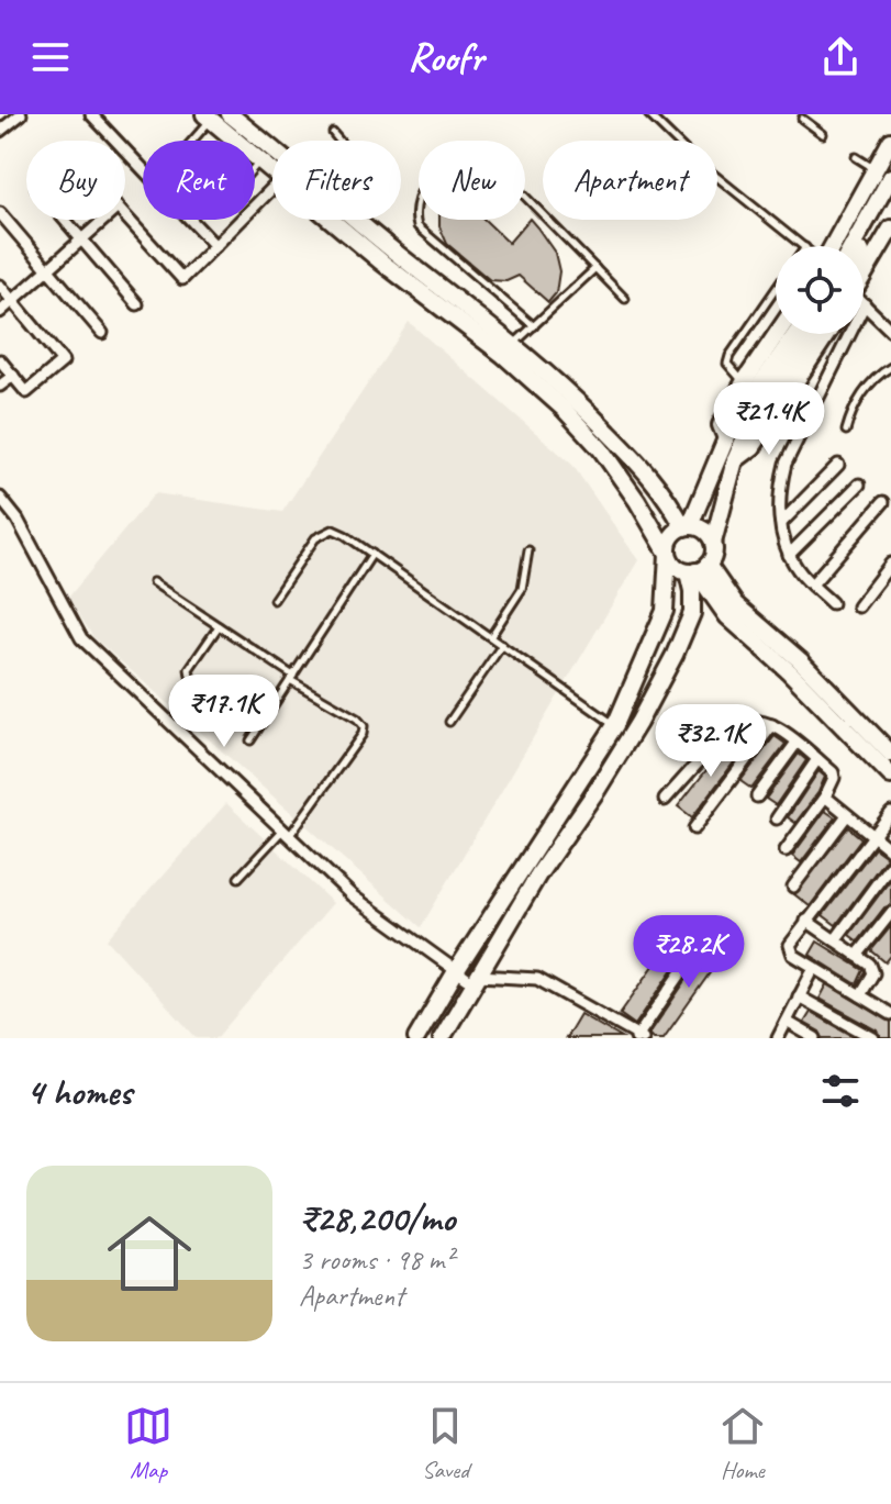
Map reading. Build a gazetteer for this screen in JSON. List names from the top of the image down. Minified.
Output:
{"page":{"header":"Roofr","chip":["Buy","Rent","Filters","New","Apartment"],"price":["₹21.4K","₹17.1K","₹32.1K","₹28.2K"],"heading":"4 homes","list":[{"name":"₹28,200/mo","note":"3 rooms · 98 m² · Apartment"}],"tabs":["Map","Saved","Home"]}}
